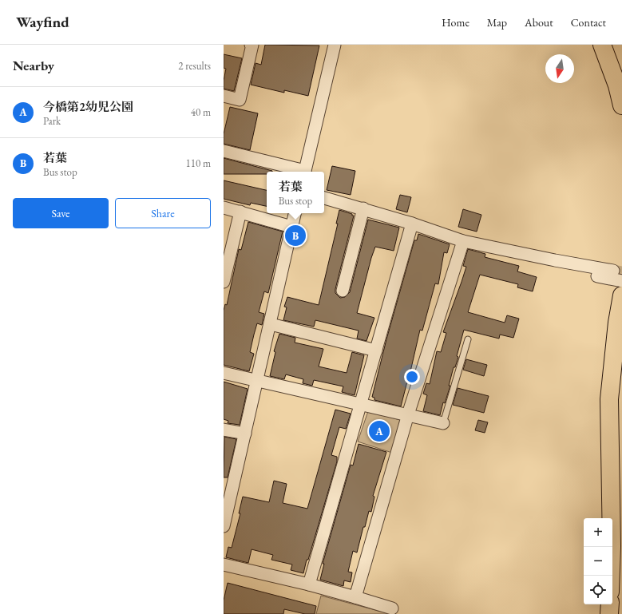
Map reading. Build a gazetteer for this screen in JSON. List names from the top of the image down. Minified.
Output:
{"north":"bottom","page":{"header":"Wayfind","nav":["Home","Map","About","Contact"],"heading":["Nearby","2 results"],"list":[{"mark":"A","name":"今橋第2幼児公園","note":"Park","value":"40 m"},{"mark":"B","name":"若葉","note":"Bus stop","value":"110 m"}],"popup":["若葉","Bus stop"],"buttons":["Save","Share"],"pins":["B","A"],"map_buttons":["+","−"]}}
